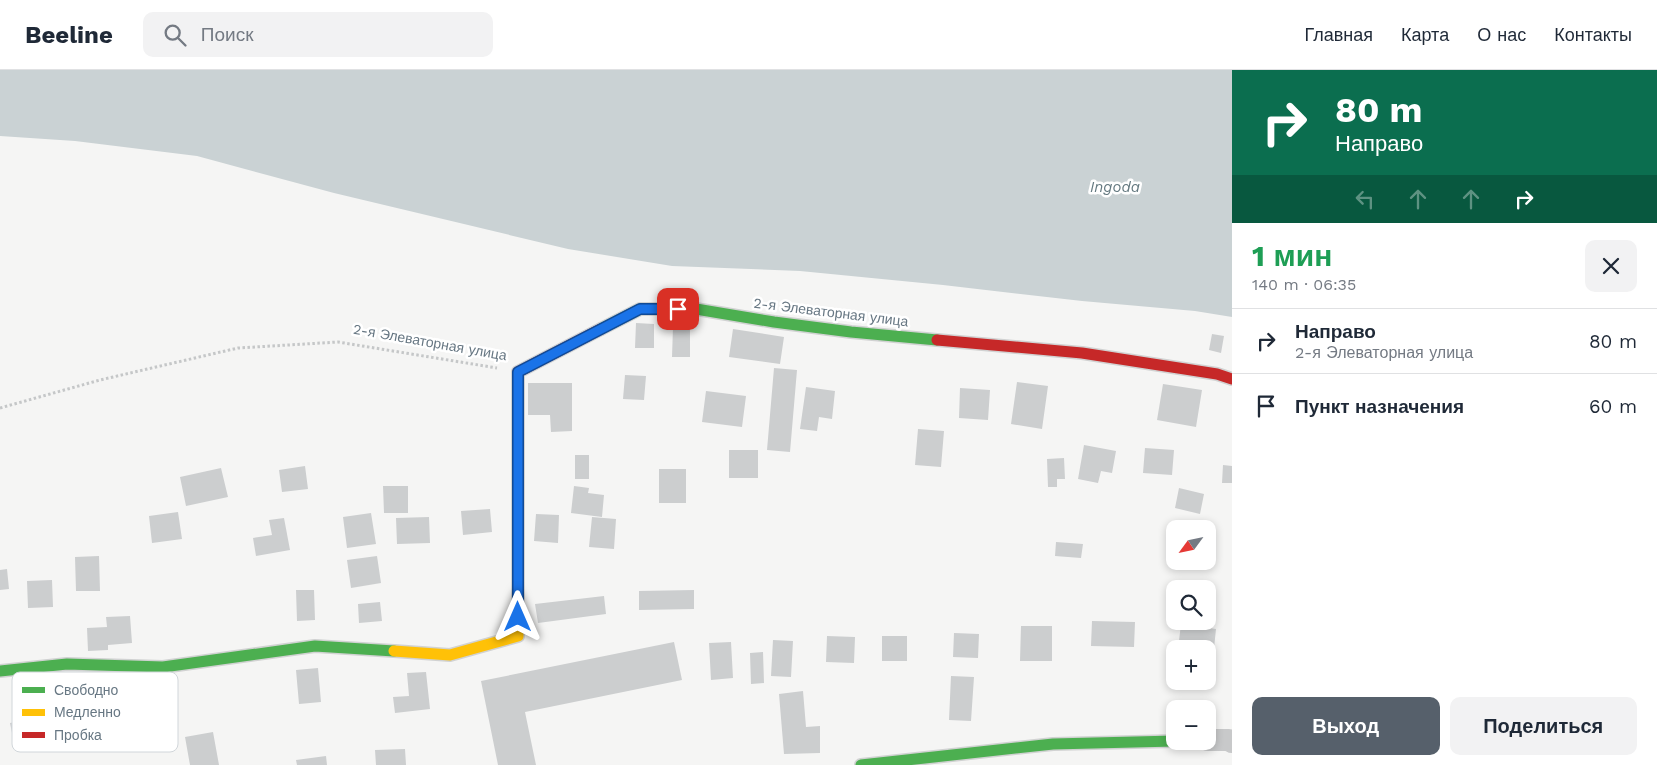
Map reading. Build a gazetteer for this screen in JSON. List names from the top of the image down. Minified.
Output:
{"streets":{"street":["2-я Элеваторная улица"]},"water":["Ingoda"],"legend":["Свободно","Медленно","Пробка"],"north":"bottom left","page":{"header":"Beeline","search":"Поиск","nav":["Главная","Карта","О нас","Контакты"],"turn":["80 m","Направо"],"heading":["1 мин","140 m · 06:35"],"list":[{"name":"Направо","note":"2-я Элеваторная улица","value":"80 m"},{"name":"Пункт назначения","value":"60 m"}],"map_buttons":["+","−"],"buttons":["Выход","Поделиться"]}}
